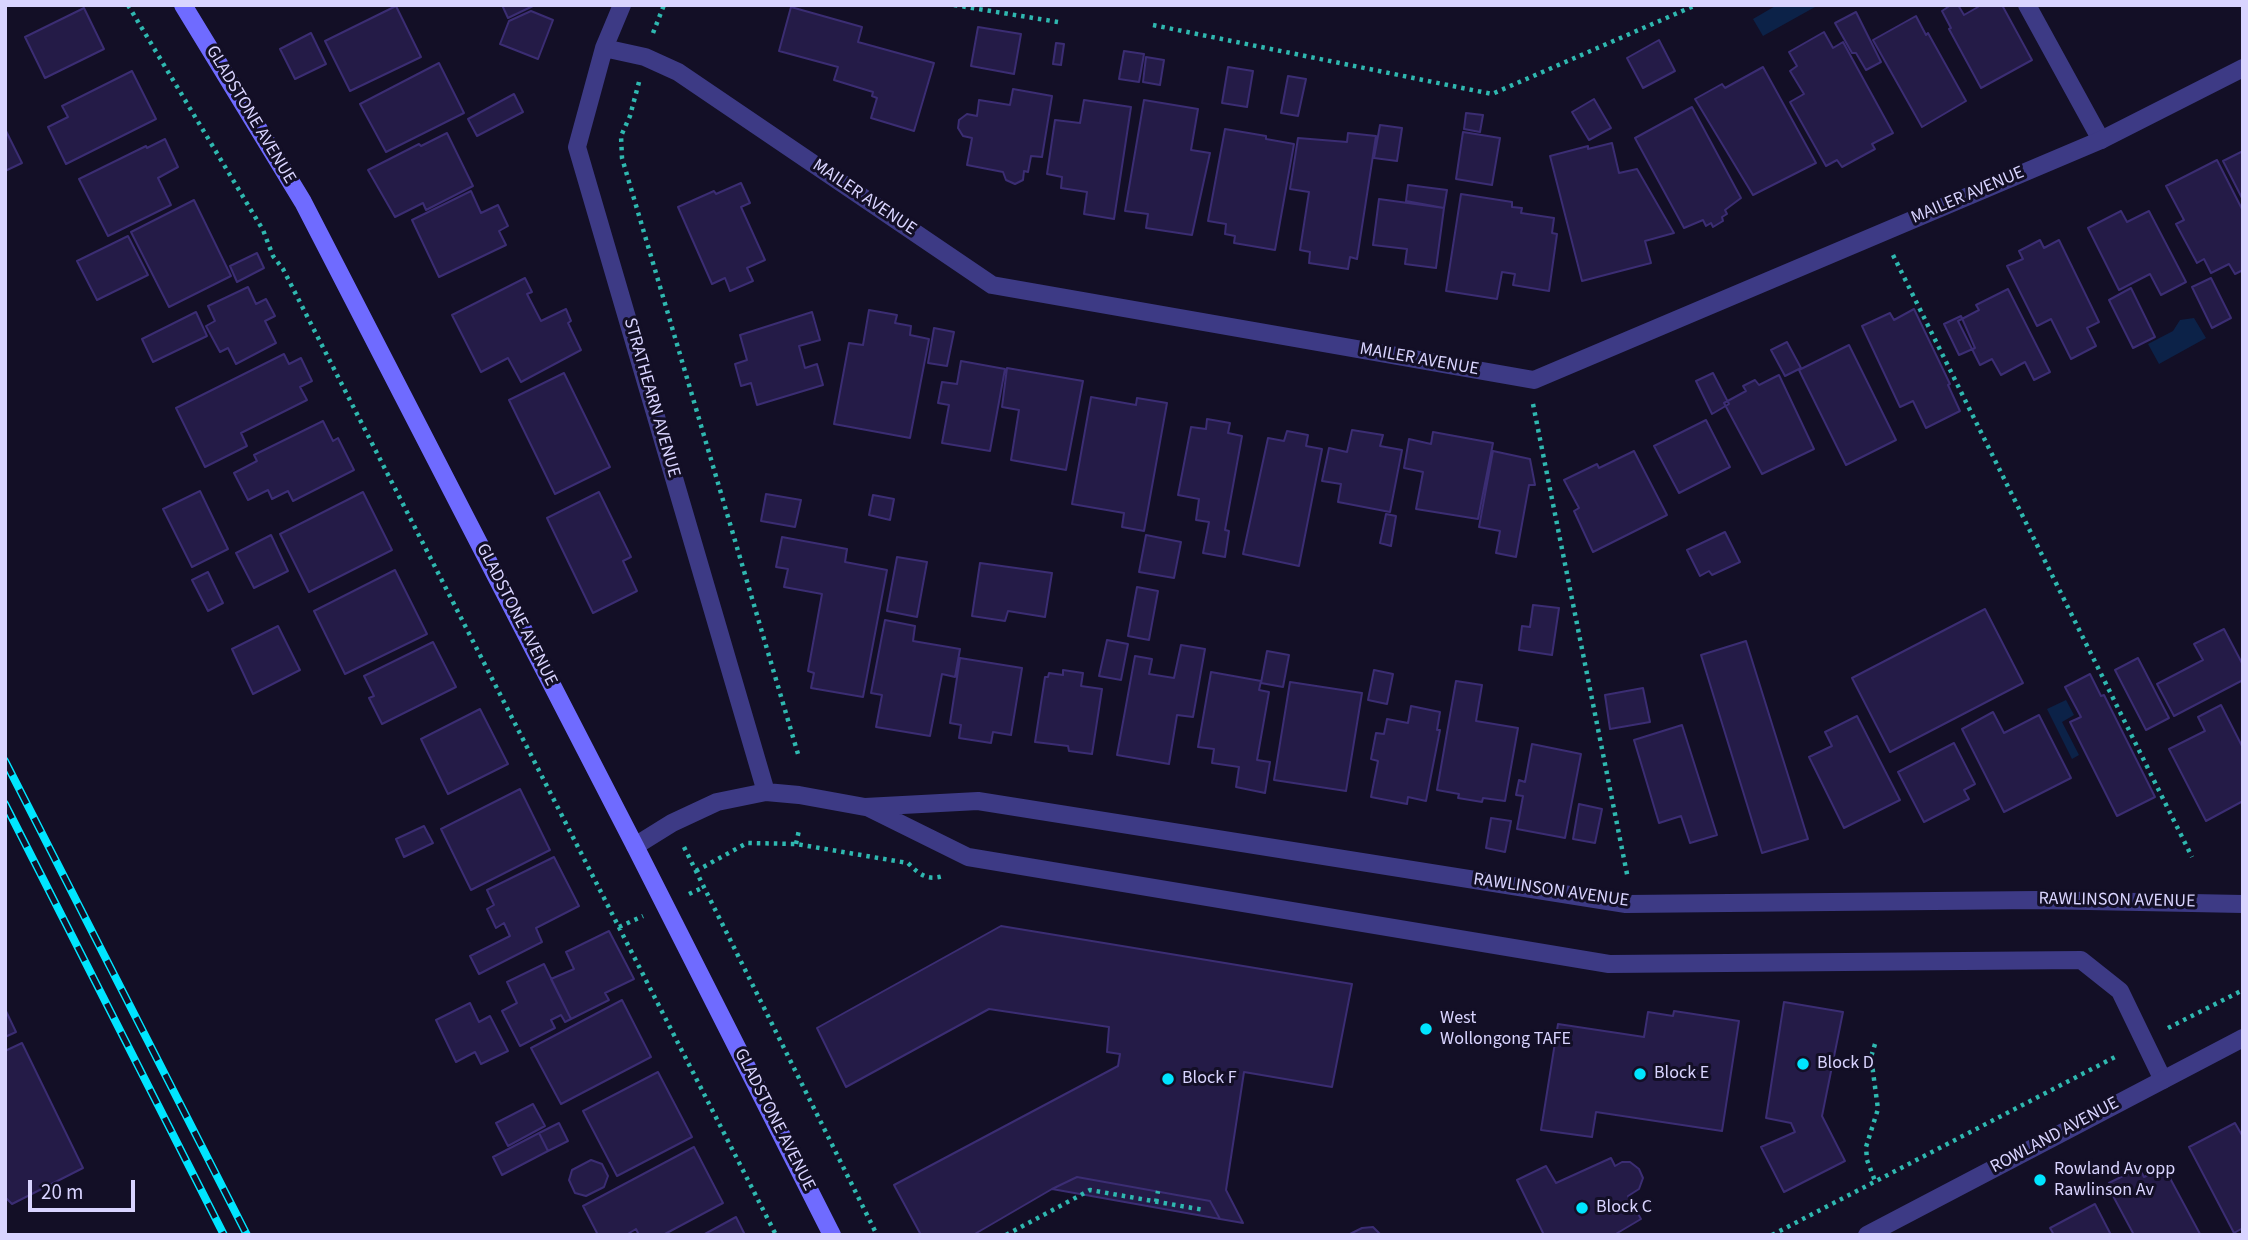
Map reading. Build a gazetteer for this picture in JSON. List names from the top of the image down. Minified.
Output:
{"streets":{"main road":["GLADSTONE AVENUE"],"street":["MAILER AVENUE","STRATHEARN AVENUE","RAWLINSON AVENUE","ROWLAND AVENUE"]},"crossings":[["GLADSTONE AVENUE","RAWLINSON AVENUE"],["MAILER AVENUE","STRATHEARN AVENUE"],["STRATHEARN AVENUE","RAWLINSON AVENUE"],["RAWLINSON AVENUE","ROWLAND AVENUE"]],"places":["West Wollongong TAFE","Block D","Block E","Block F","Rowland Av opp Rawlinson Av","Block C"],"scale_bar":"20 m"}
